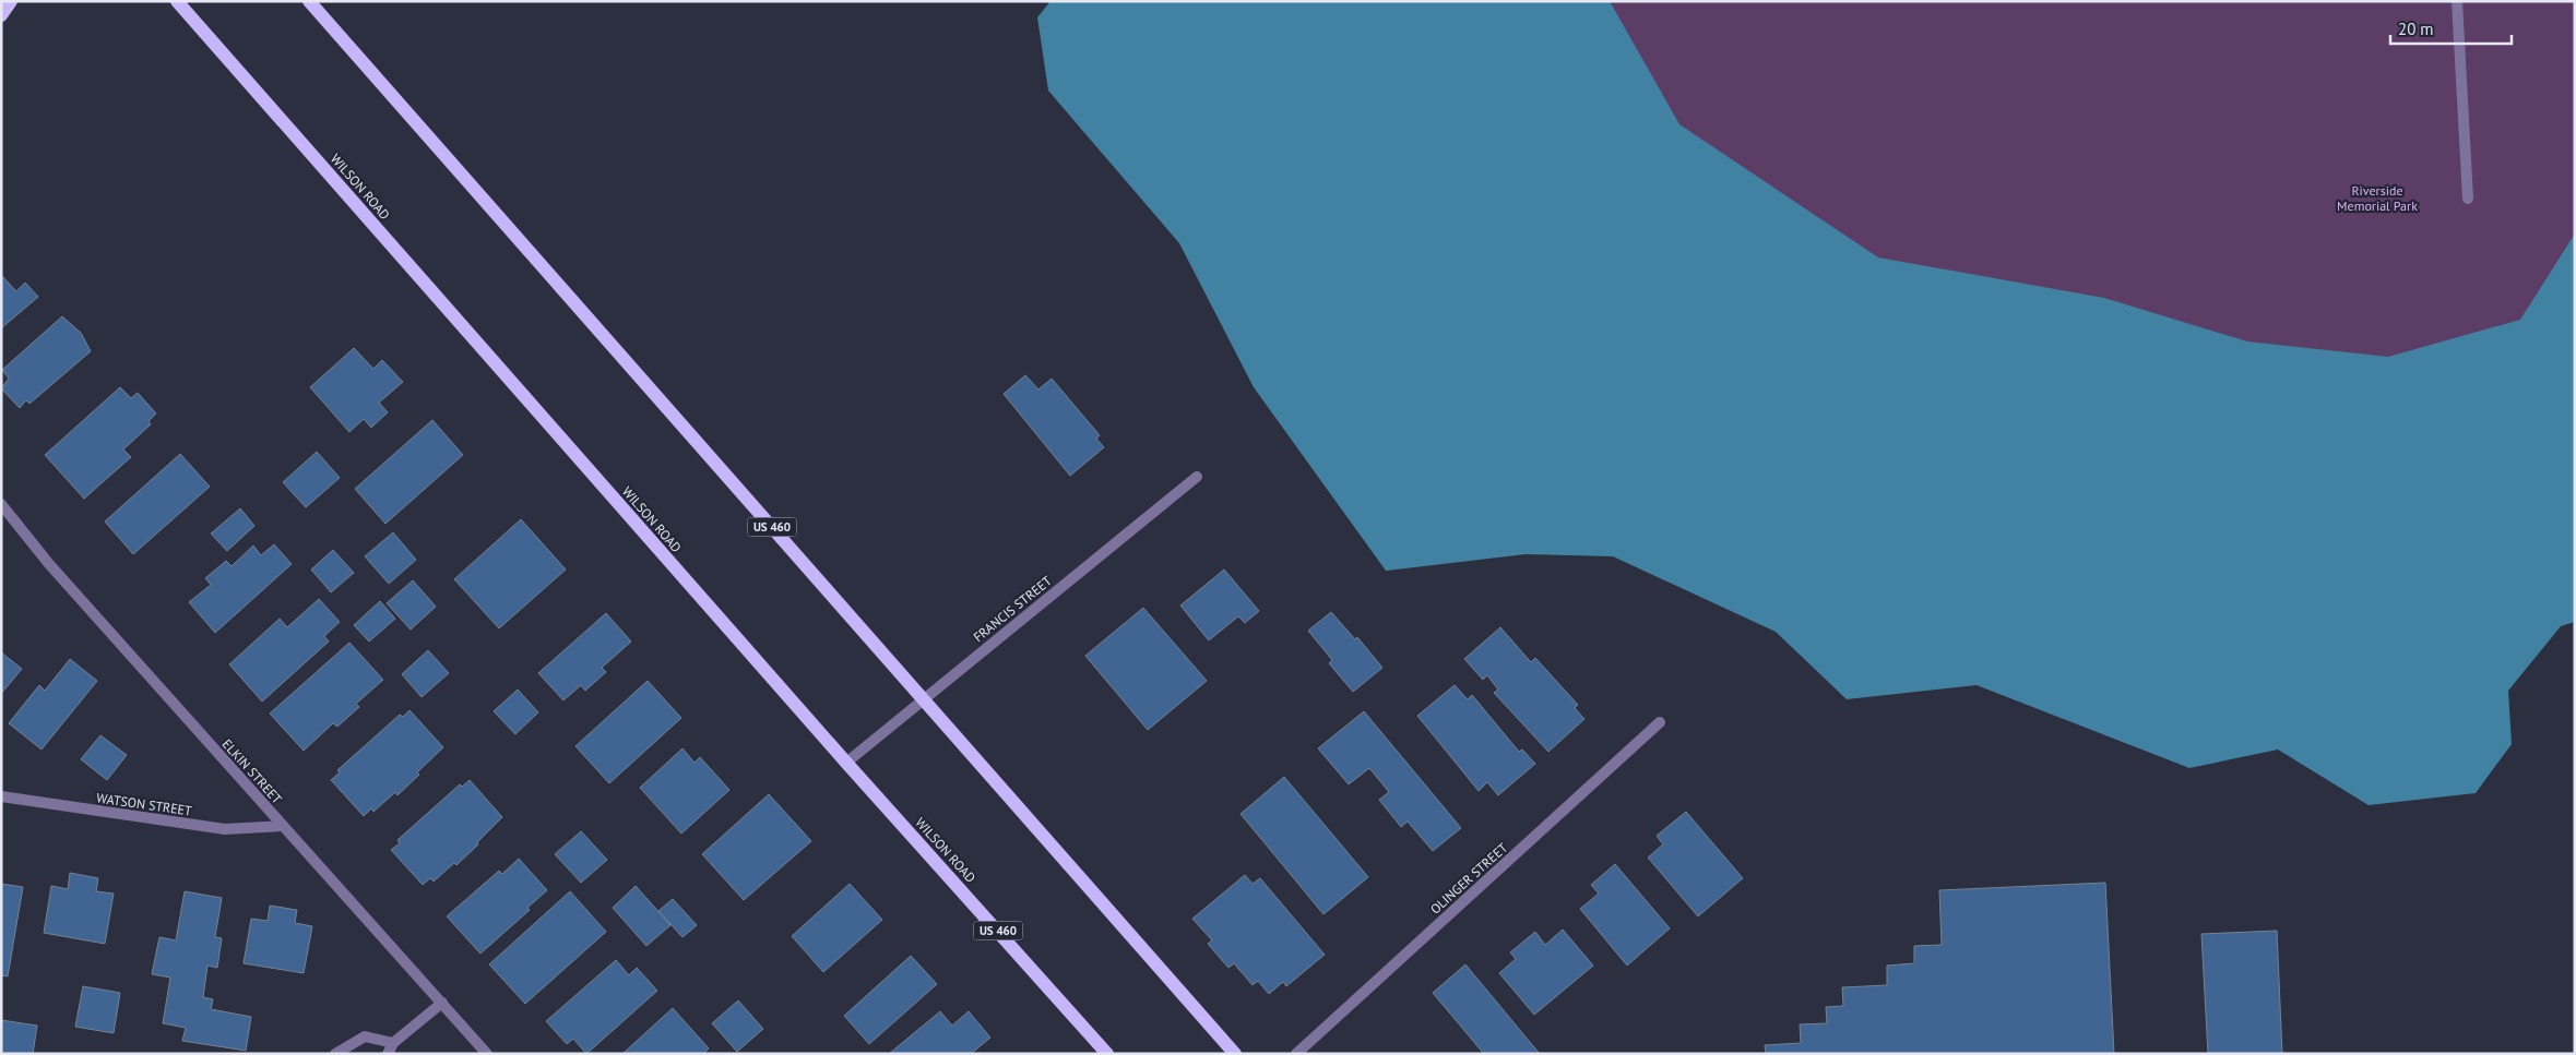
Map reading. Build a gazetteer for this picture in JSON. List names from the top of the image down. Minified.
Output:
{"streets":{"main road":["WILSON ROAD","US 460"],"street":["FRANCIS STREET","ELKIN STREET","WATSON STREET","OLINGER STREET"]},"crossings":[["WILSON ROAD","FRANCIS STREET"],["US 460","FRANCIS STREET"],["ELKIN STREET","WATSON STREET"]],"parks":["Riverside Memorial Park"],"scale_bar":"20 m"}
